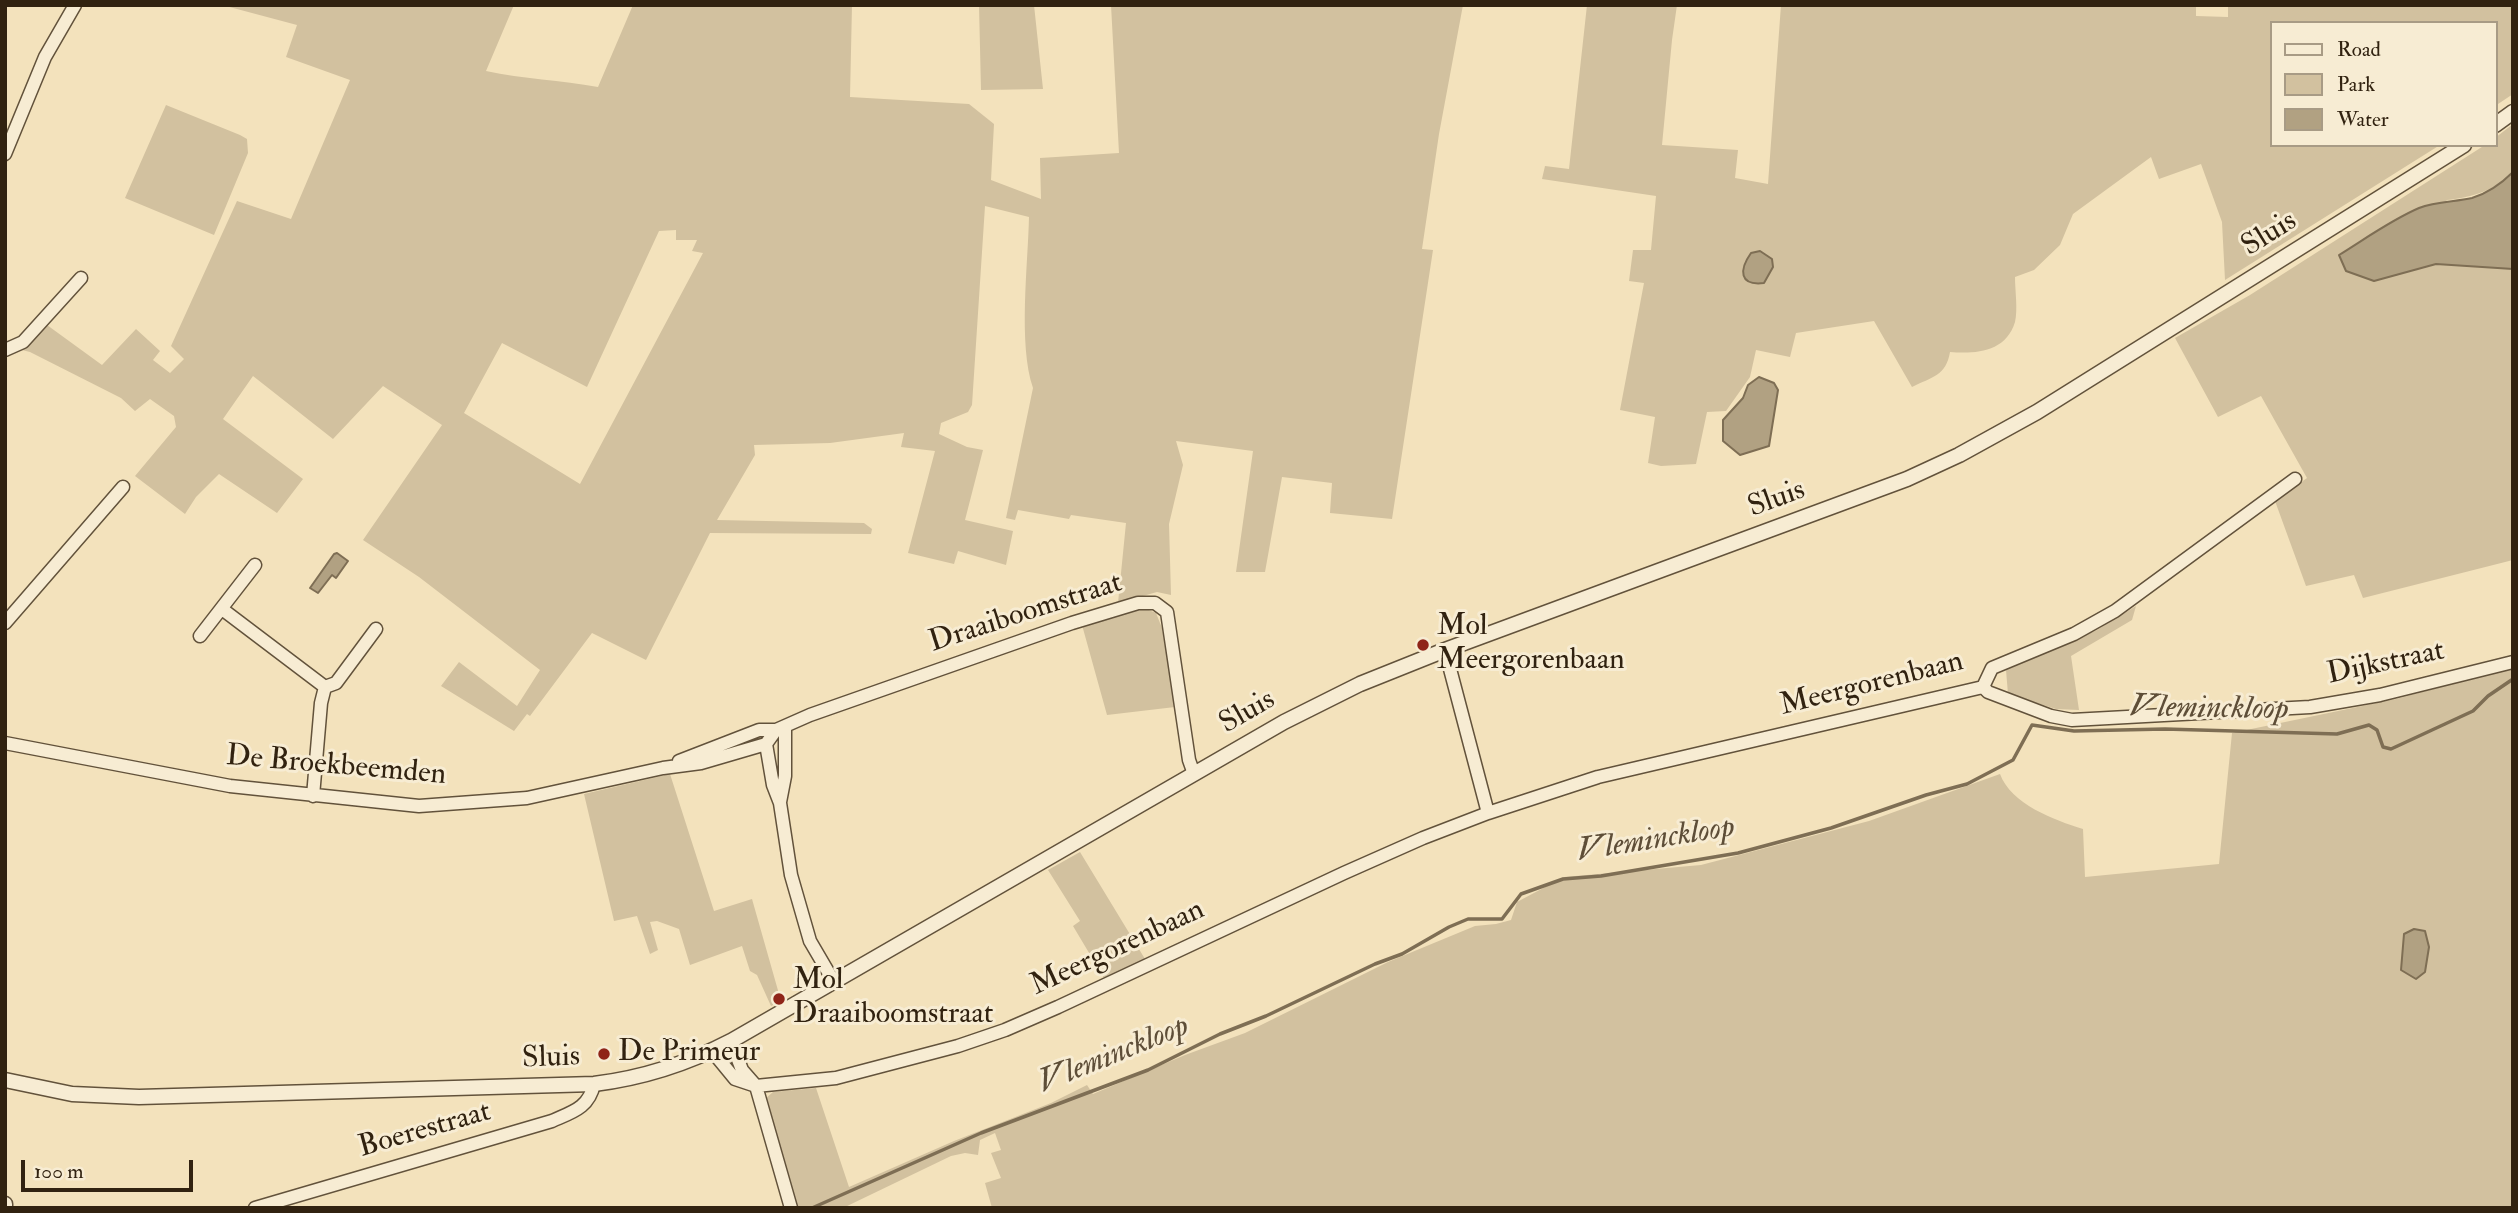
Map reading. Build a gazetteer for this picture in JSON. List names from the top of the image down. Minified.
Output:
{"streets":{"street":["Sluis","Draaiboomstraat","Dijkstraat","Meergorenbaan","De Broekbeemden","Boerestraat"]},"crossings":[["Sluis","Draaiboomstraat"],["Sluis","Boerestraat"],["Draaiboomstraat","De Broekbeemden"],["Dijkstraat","Meergorenbaan"]],"water":["Vleminckloop"],"places":["Mol Meergorenbaan","Mol Draaiboomstraat","De Primeur"],"legend":["Road","Park","Water"],"scale_bar":"100 m"}
